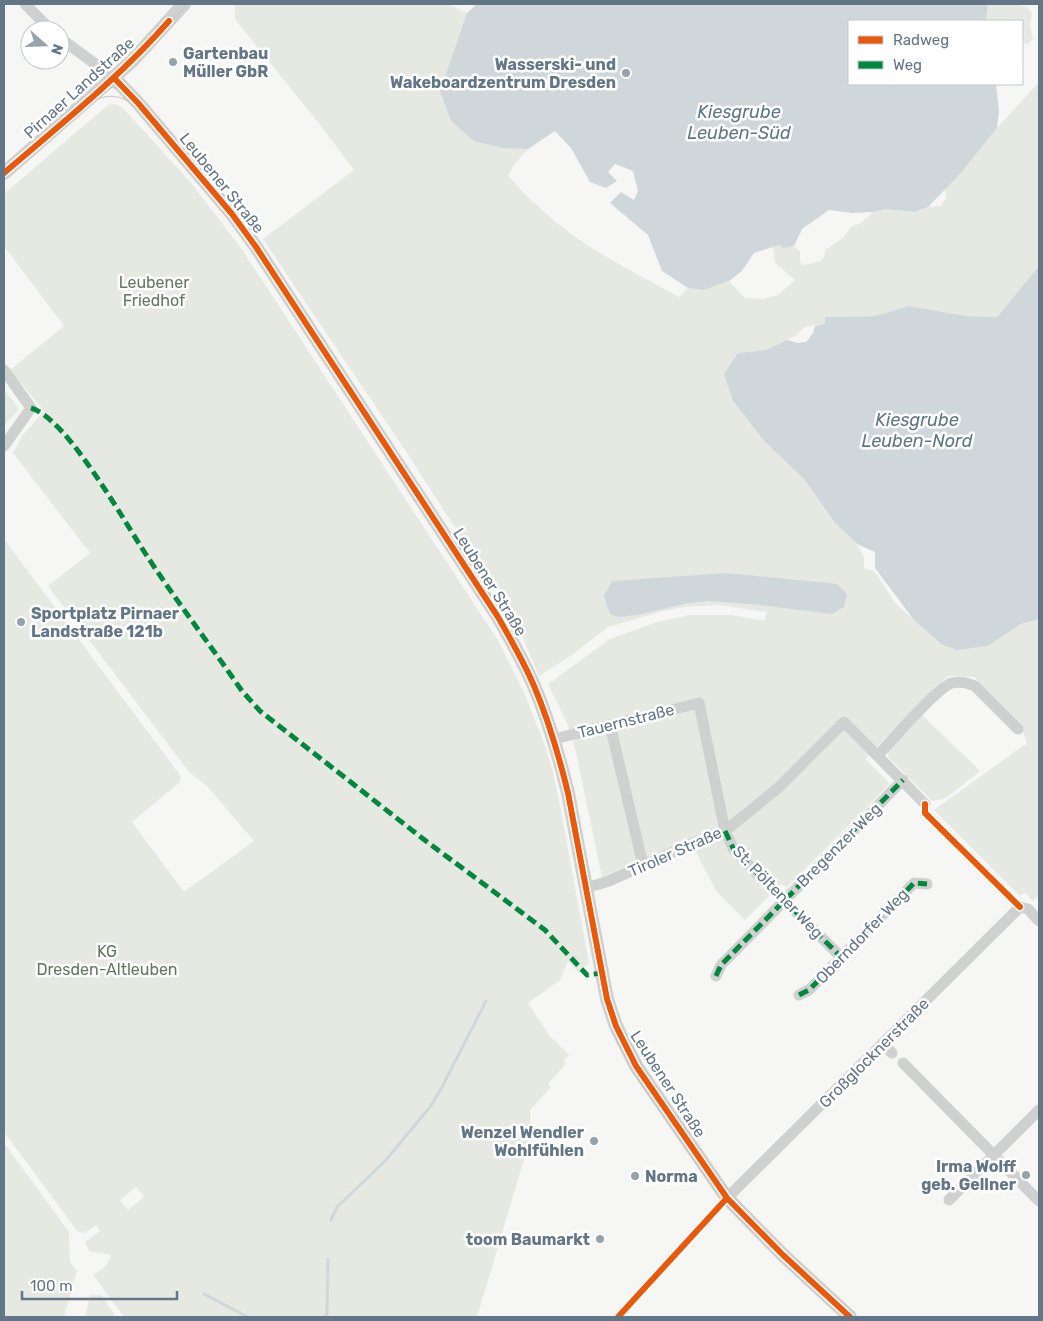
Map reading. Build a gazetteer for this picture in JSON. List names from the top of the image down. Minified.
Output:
{"streets":{"street":["Pirnaer Landstraße","Leubener Straße","Tauernstraße","Bregenzer Weg","Tiroler Straße","St. Pöltener Weg","Oberndorfer Weg","Großglocknerstraße"]},"crossings":[["Pirnaer Landstraße","Leubener Straße"],["Leubener Straße","Tauernstraße"],["Leubener Straße","Tiroler Straße"],["Leubener Straße","Großglocknerstraße"],["Tauernstraße","St. Pöltener Weg"],["Bregenzer Weg","St. Pöltener Weg"],["Tiroler Straße","St. Pöltener Weg"],["St. Pöltener Weg","Oberndorfer Weg"]],"water":["Kiesgrube Leuben-Süd","Kiesgrube Leuben-Nord"],"parks":["Leubener Friedhof","KG Dresden-Altleuben"],"places":["Gartenbau Müller GbR","Wasserski- und Wakeboardzentrum Dresden","Sportplatz Pirnaer Landstraße 121b","Wenzel Wendler Wohlfühlen","Irma Wolff geb. Gellner","Norma","toom Baumarkt"],"legend":["Radweg","Weg"],"scale_bar":"100 m","north":"right"}
